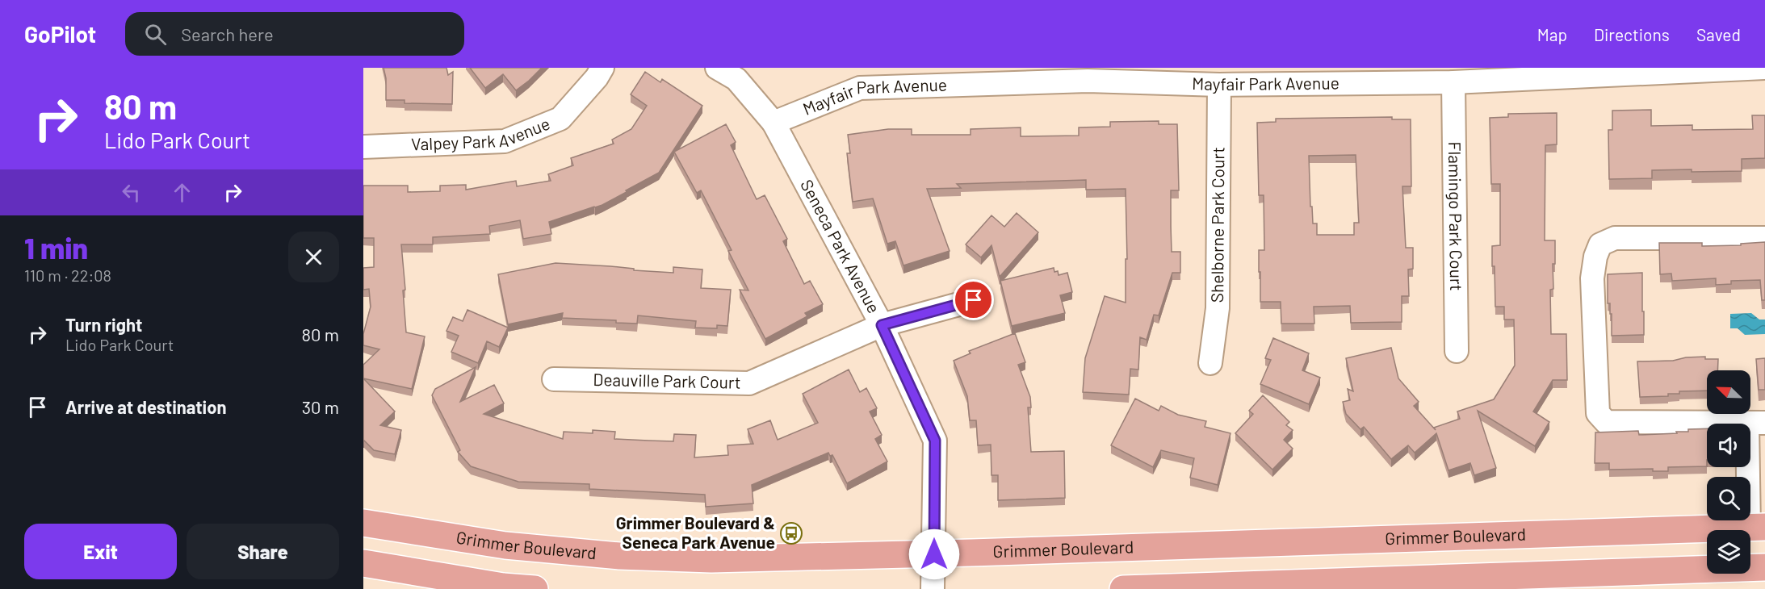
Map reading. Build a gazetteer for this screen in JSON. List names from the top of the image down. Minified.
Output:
{"streets":{"main road":["Grimmer Boulevard"],"street":["Mayfair Park Avenue","Valpey Park Avenue","Flamingo Park Court","Shelborne Park Court","Seneca Park Avenue","Deauville Park Court"]},"crossings":[["Mayfair Park Avenue","Flamingo Park Court"],["Mayfair Park Avenue","Shelborne Park Court"],["Mayfair Park Avenue","Seneca Park Avenue"],["Seneca Park Avenue","Deauville Park Court"],["Seneca Park Avenue","Grimmer Boulevard"]],"places":{"bus stop":["Grimmer Boulevard & Seneca Park Avenue"]},"north":"top left","page":{"header":"GoPilot","search":"Search here","nav":["Map","Directions","Saved"],"turn":["80 m","Lido Park Court"],"heading":["1 min","110 m · 22:08"],"list":[{"name":"Turn right","note":"Lido Park Court","value":"80 m"},{"name":"Arrive at destination","value":"30 m"}],"buttons":["Exit","Share"]}}
